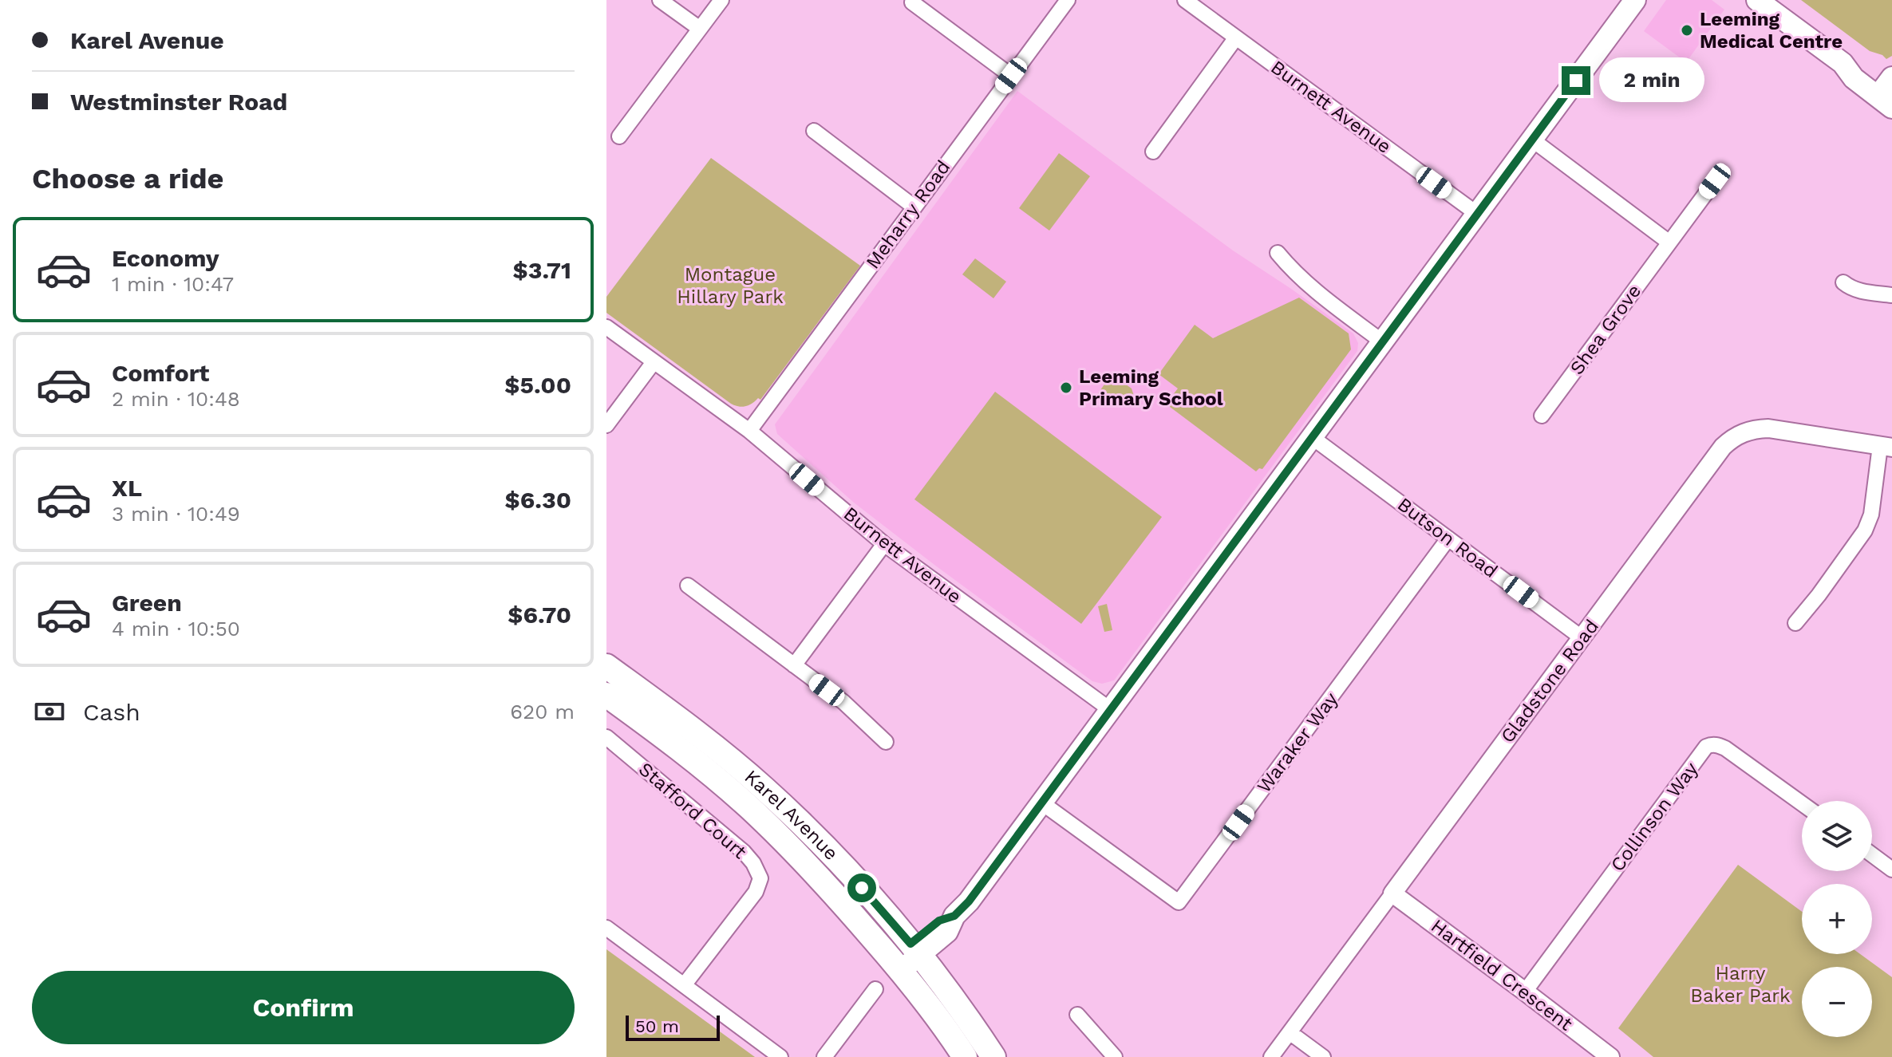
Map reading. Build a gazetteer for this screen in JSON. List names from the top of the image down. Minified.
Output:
{"streets":{"main road":["Karel Avenue"],"street":["Burnett Avenue","Meharry Road","Shea Grove","Butson Road","Gladstone Road","Waraker Way","Stafford Court","Collinson Way","Hartfield Crescent"]},"crossings":[["Burnett Avenue","Meharry Road"],["Butson Road","Gladstone Road"],["Butson Road","Waraker Way"],["Gladstone Road","Hartfield Crescent"],["Collinson Way","Hartfield Crescent"]],"parks":["Montague Hillary Park","Harry Baker Park"],"places":["Leeming Medical Centre","Leeming Primary School"],"scale_bar":"50 m","page":{"banner":["Karel Avenue","Westminster Road"],"bubble":"2 min","heading":"Choose a ride","list":[{"name":"Economy","note":"1 min · 10:47","value":"$3.71"},{"name":"Comfort","note":"2 min · 10:48","value":"$5.00"},{"name":"XL","note":"3 min · 10:49","value":"$6.30"},{"name":"Green","note":"4 min · 10:50","value":"$6.70"}],"pay":["Cash","620 m"],"map_buttons":["+","−"],"buttons":"Confirm","scale":"50 m"}}
